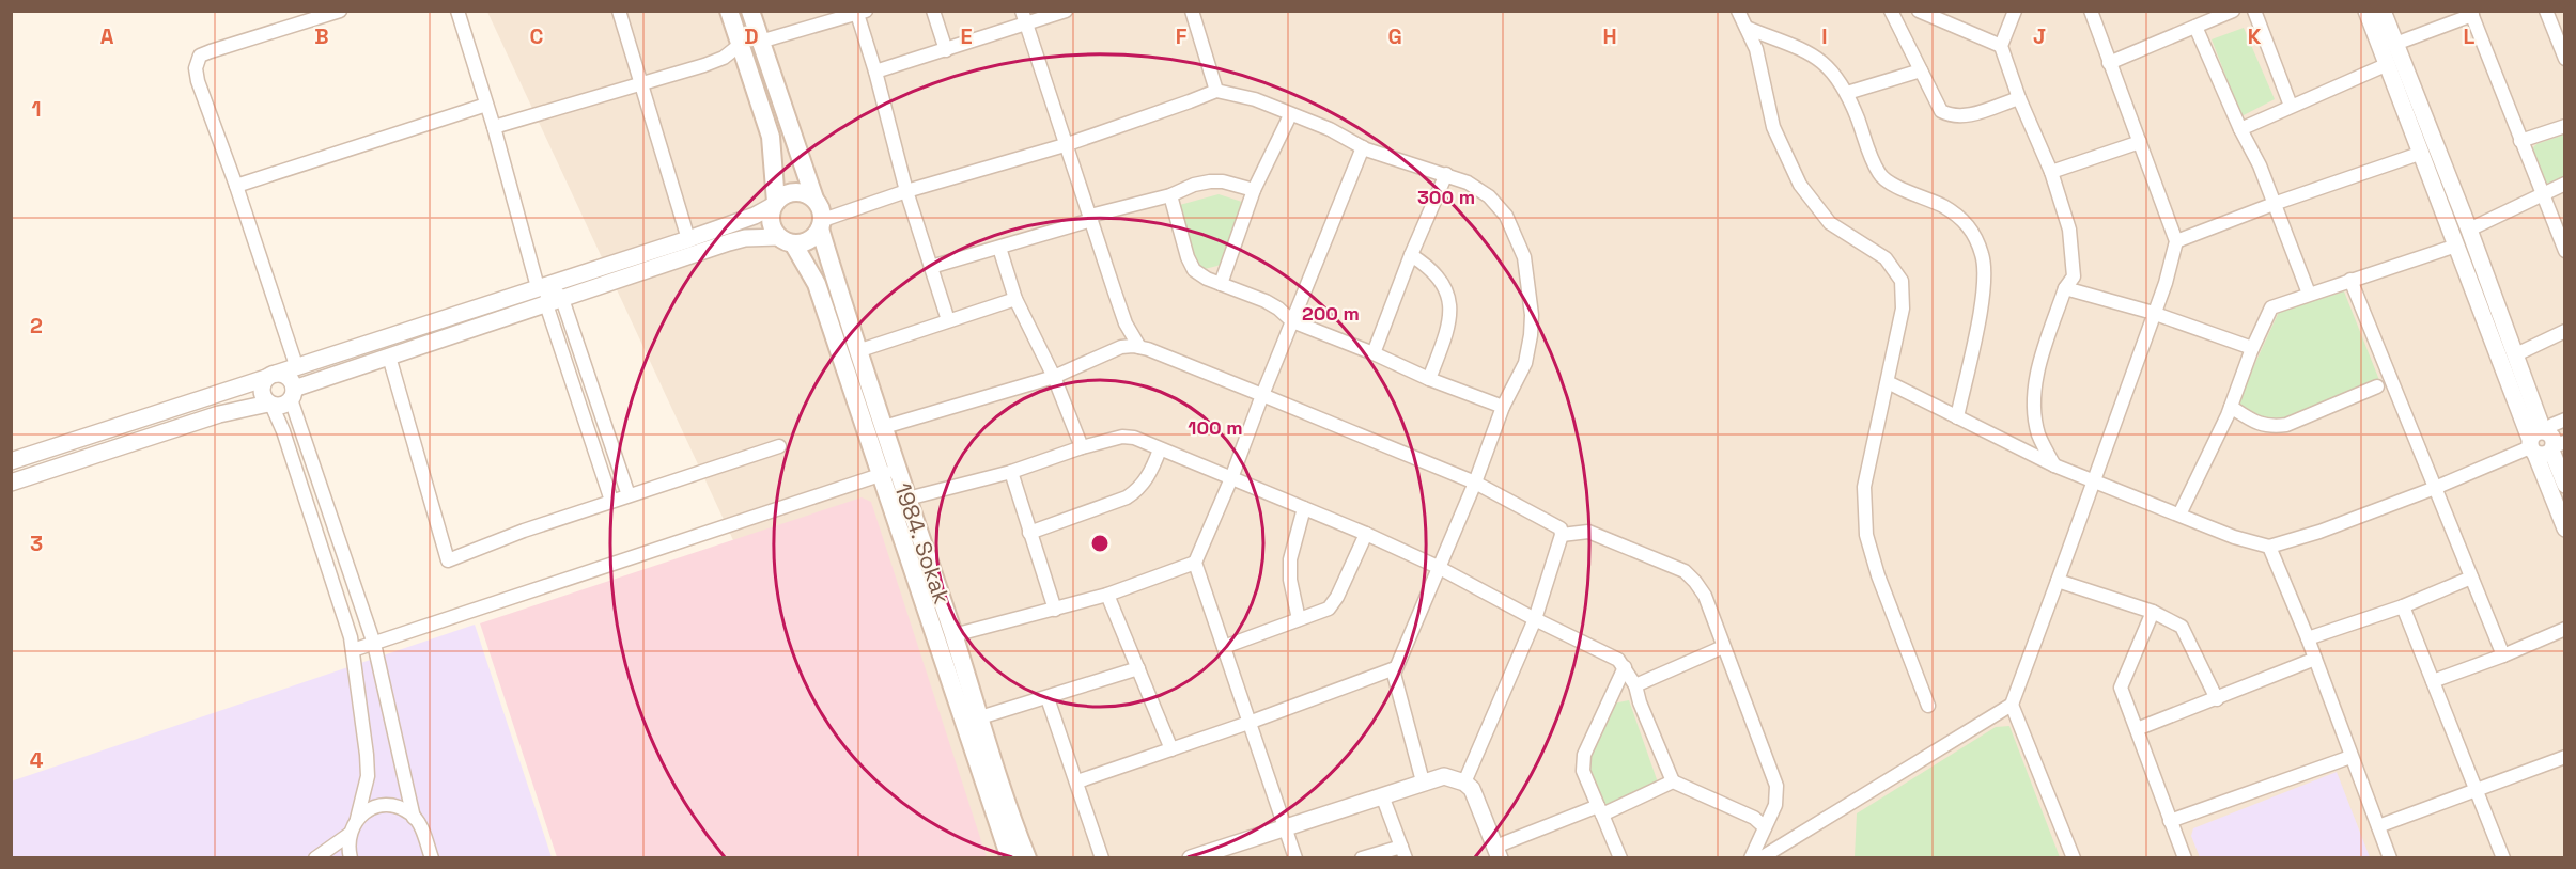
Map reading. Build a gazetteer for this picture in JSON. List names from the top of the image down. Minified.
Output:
{"streets":{"main road":["1984. Sokak"]},"grid":{"columns":["A","B","C","D","E","F","G","H","I","J","K","L"],"rows":["1","2","3","4"]},"rings":["300 m","200 m","100 m"]}
